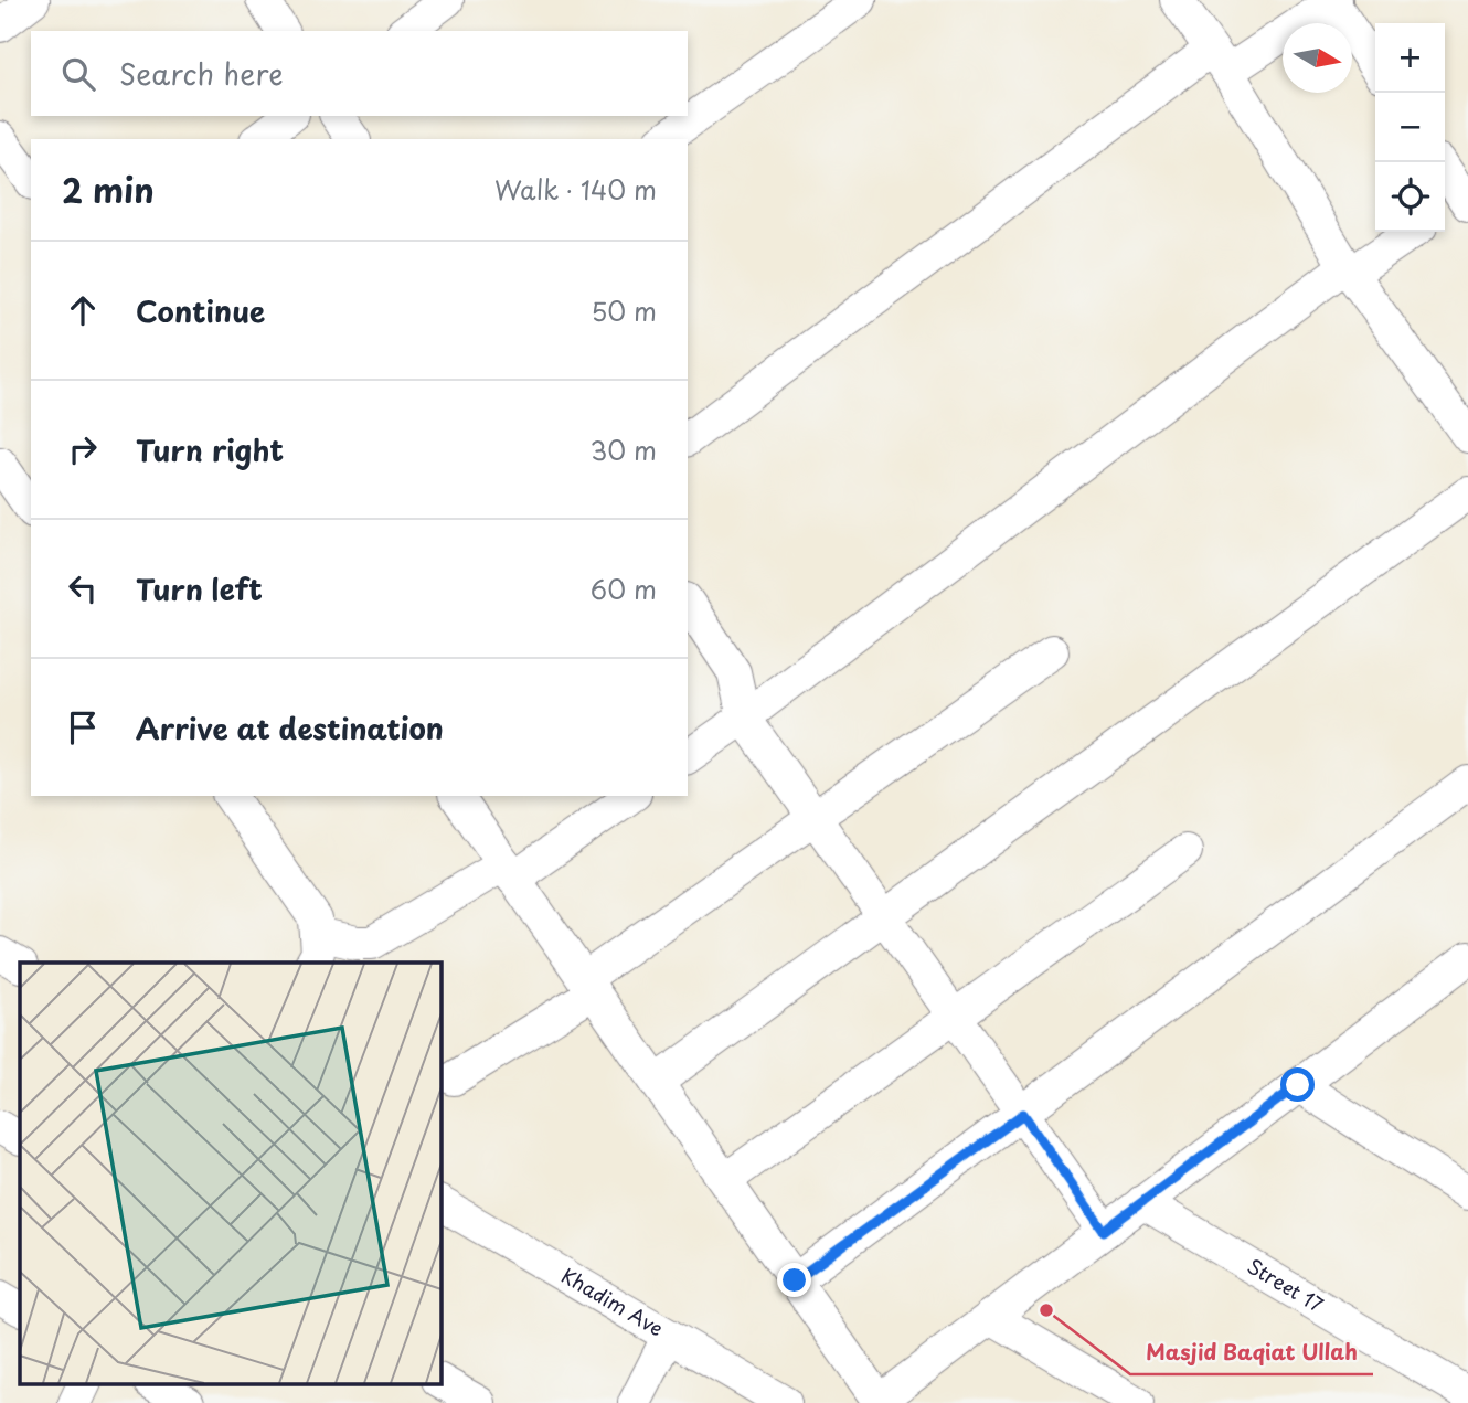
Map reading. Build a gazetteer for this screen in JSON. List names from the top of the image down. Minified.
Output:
{"streets":{"street":["Street 17","Khadim Ave"]},"places":["Masjid Baqiat Ullah"],"north":"right","page":{"map_buttons":["+","−"],"search":"Search here","heading":["2 min","Walk · 140 m"],"list":[["Continue","50 m"],["Turn right","30 m"],["Turn left","60 m"],"Arrive at destination"]}}
